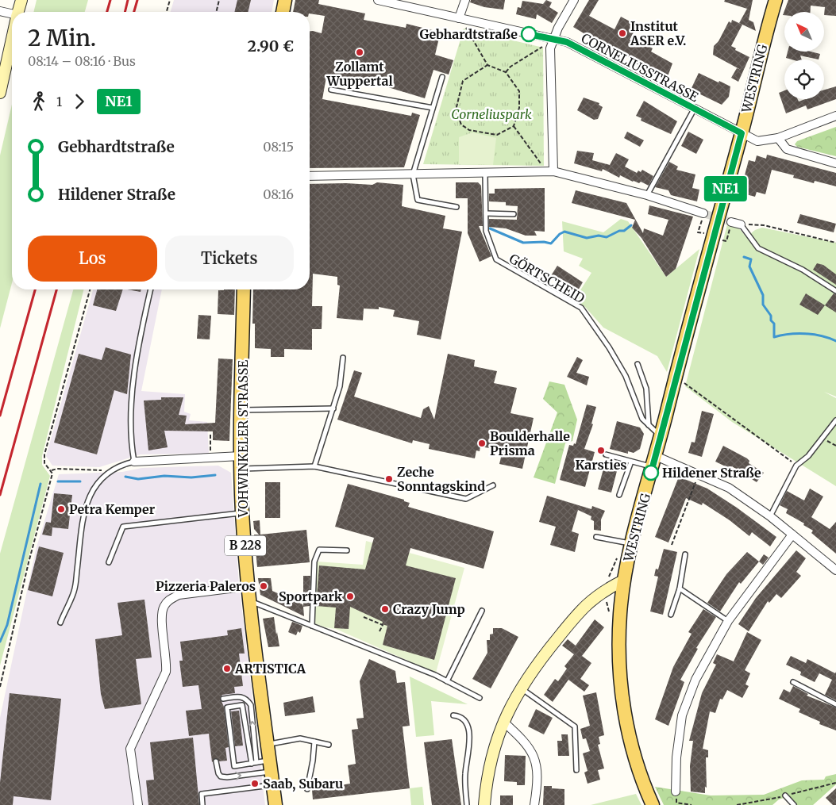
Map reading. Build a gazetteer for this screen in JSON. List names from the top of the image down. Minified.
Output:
{"streets":{"main road":["WESTRING","VOHWINKELER STRASSE","B 228"],"street":["CORNELIUSSTRASSE"],"lane":["GÖRTSCHEID"]},"crossings":[["CORNELIUSSTRASSE","WESTRING"],["WESTRING","GÖRTSCHEID"]],"parks":["Corneliuspark"],"places":["Institut ASER e.V.","Gebhardtstraße","Zollamt Wuppertal","Boulderhalle Prisma","Karsties","Hildener Straße","Zeche Sonntagskind","Petra Kemper","Pizzeria Paleros","Sportpark","Crazy Jump","ARTISTICA","Saab, Subaru"],"lines":["bus line NE1"],"north":"top left","page":{"on_map":"NE1","heading":["2 Min.","08:14 – 08:16 · Bus","2.90 €"],"legs":["1","NE1"],"list":[{"name":"Gebhardtstraße","value":"08:15"},{"name":"Hildener Straße","value":"08:16"}],"buttons":["Los","Tickets"]}}
